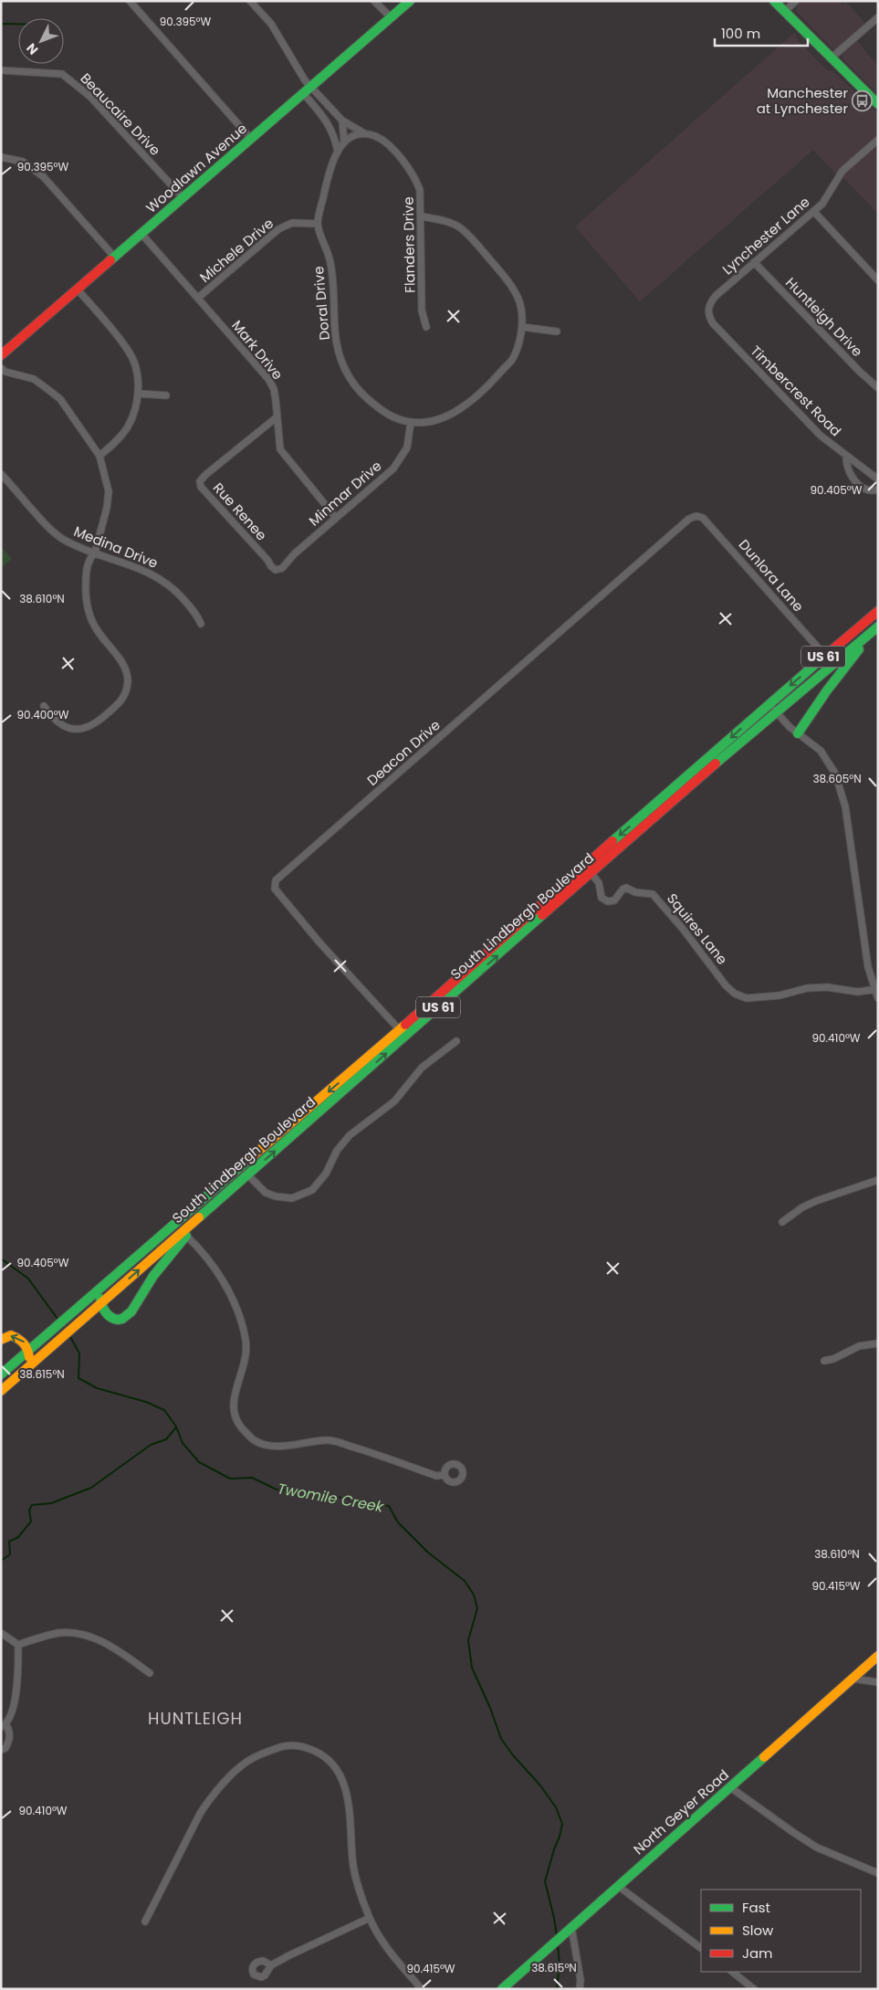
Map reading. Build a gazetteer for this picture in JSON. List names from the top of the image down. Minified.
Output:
{"streets":{"main road":["Woodlawn Avenue","US 61","South Lindbergh Boulevard","North Geyer Road"],"street":["Beaucaire Drive","Lynchester Lane","Flanders Drive","Michele Drive","Doral Drive","Huntleigh Drive","Mark Drive","Timbercrest Road","Minmar Drive","Rue Renee","Medina Drive","Dunlora Lane","Deacon Drive","Squires Lane"]},"crossings":[["Beaucaire Drive","Woodlawn Avenue"],["Woodlawn Avenue","Flanders Drive"],["Woodlawn Avenue","Mark Drive"],["Lynchester Lane","Huntleigh Drive"],["Lynchester Lane","Timbercrest Road"],["Michele Drive","Doral Drive"],["Michele Drive","Mark Drive"],["Doral Drive","Minmar Drive"],["Mark Drive","Minmar Drive"],["Mark Drive","Rue Renee"],["Minmar Drive","Rue Renee"],["Dunlora Lane","Deacon Drive"],["Dunlora Lane","South Lindbergh Boulevard"],["Deacon Drive","South Lindbergh Boulevard"],["South Lindbergh Boulevard","Squires Lane"]],"districts":["HUNTLEIGH"],"water":["Twomile Creek"],"places":{"bus stop":["Manchester at Lynchester"]},"legend":["Fast","Slow","Jam"],"scale_bar":"100 m","north":"bottom left","coordinates":["90.395°W","90.405°W","38.610°N","90.400°W","38.605°N","90.410°W","38.615°N","90.415°W"]}
